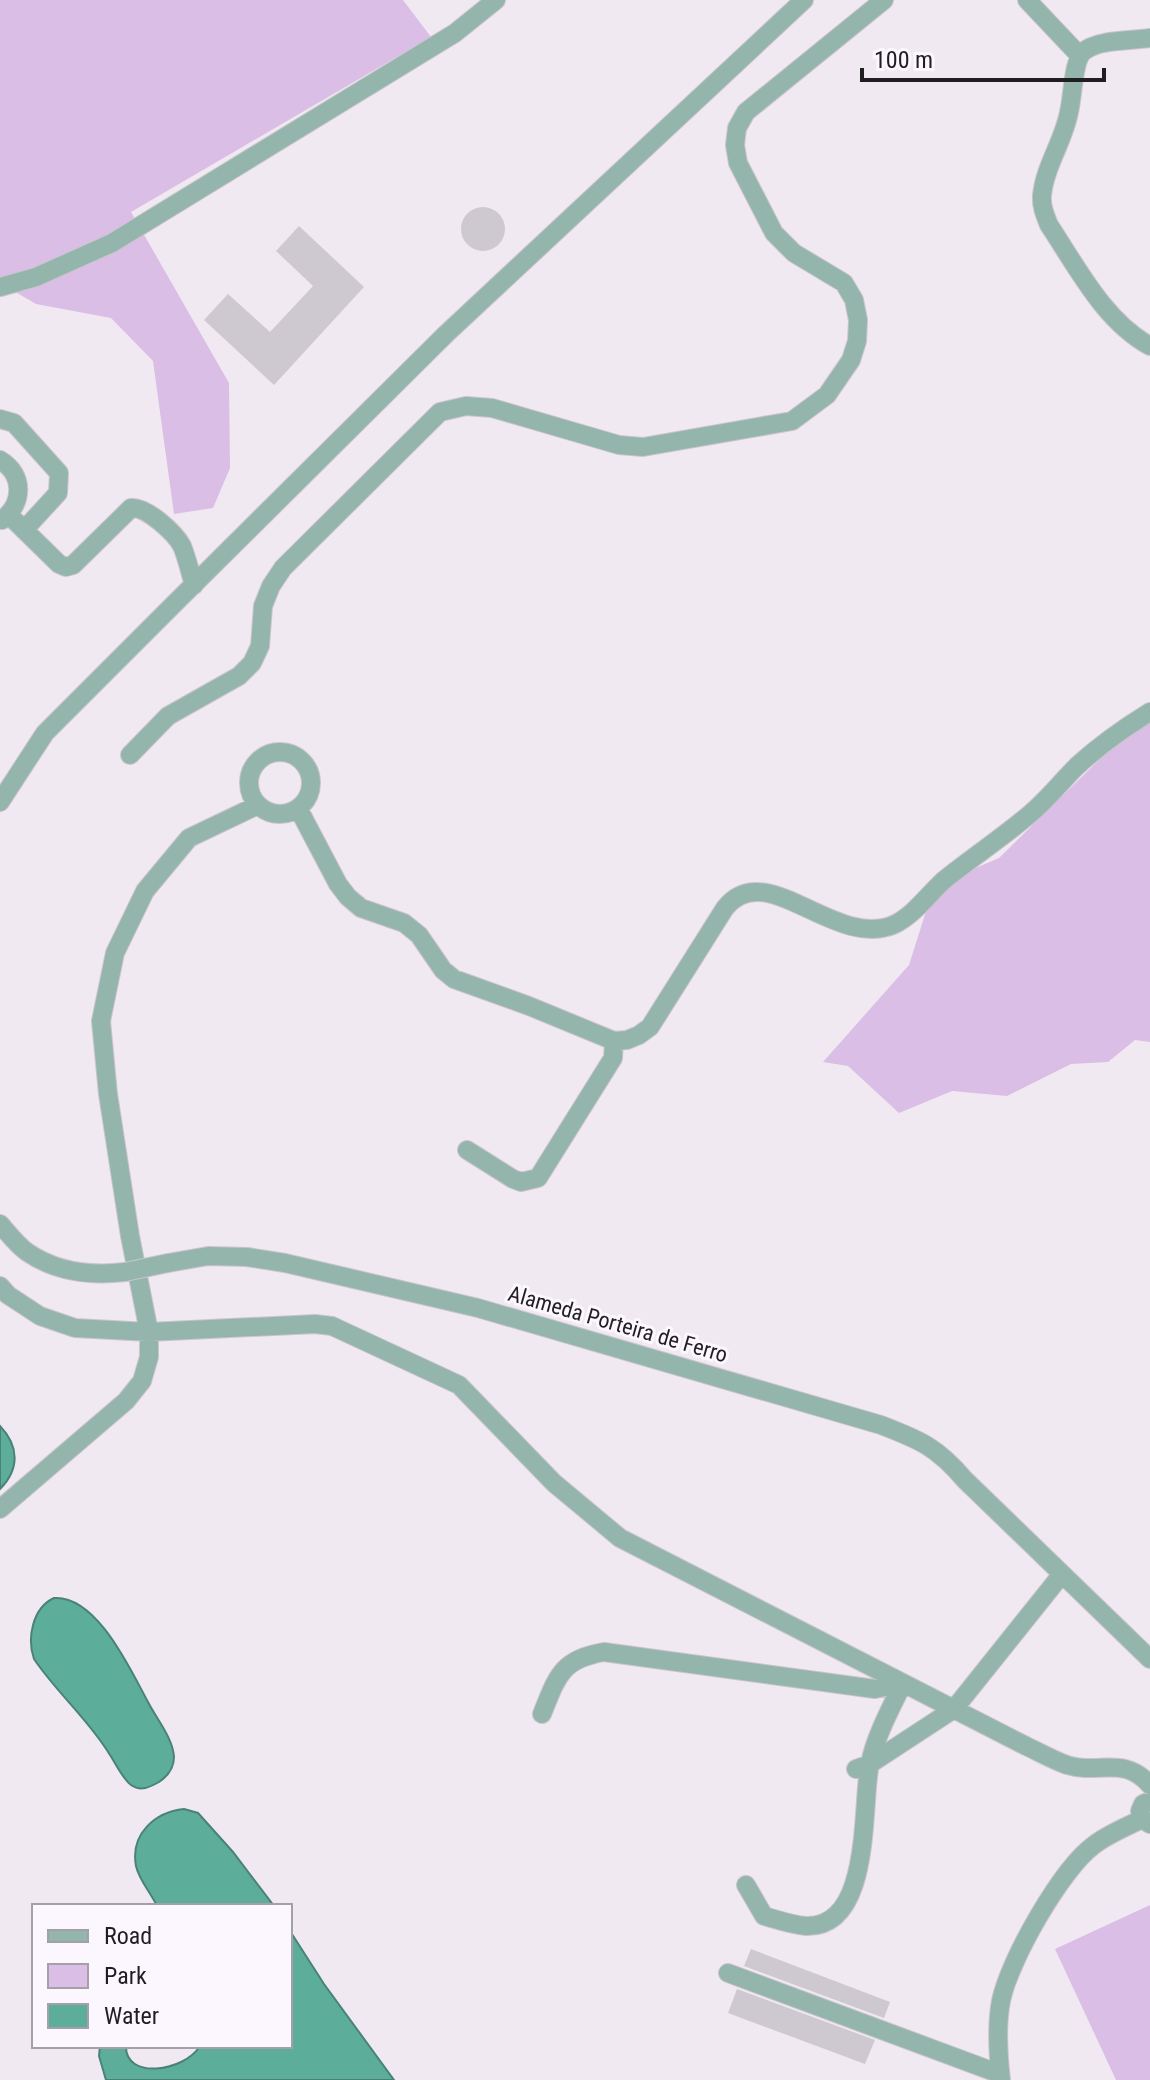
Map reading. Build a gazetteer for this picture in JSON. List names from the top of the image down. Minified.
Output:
{"streets":{"street":["Alameda Porteira de Ferro"]},"legend":["Road","Park","Water"],"scale_bar":"100 m"}
